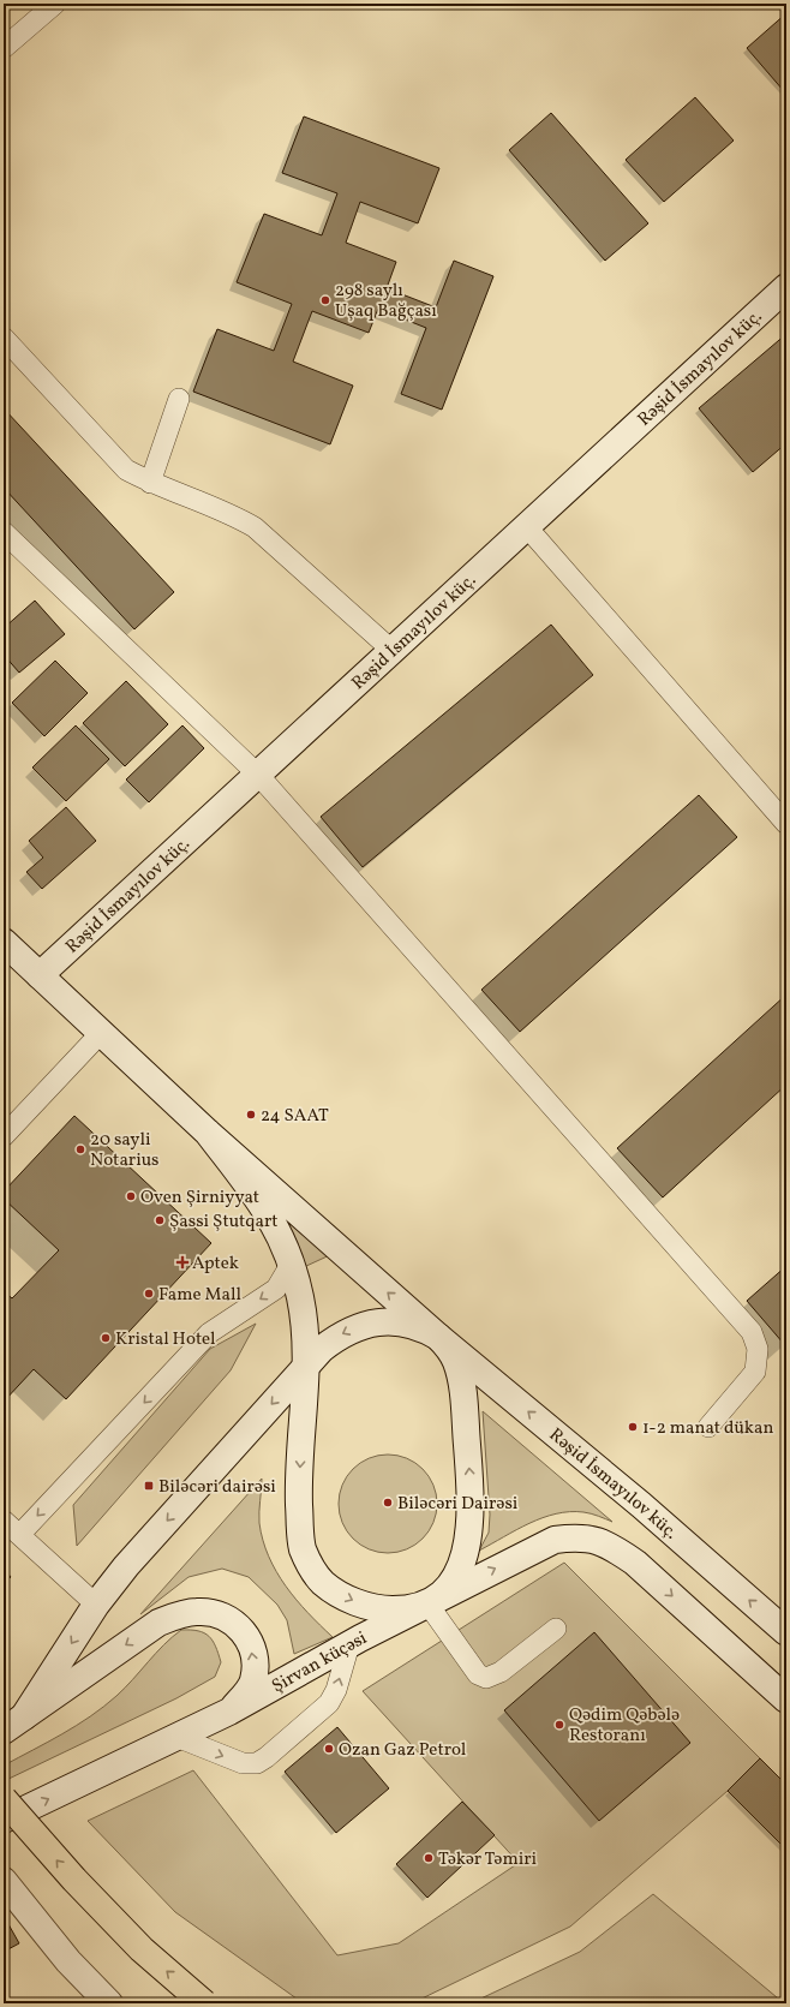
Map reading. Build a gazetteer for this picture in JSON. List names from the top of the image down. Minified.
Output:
{"streets":{"street":["Rəşid İsmayılov küç.","Şirvan küçəsi"]},"one_way":["Şirvan küçəsi"],"places":{"other":["298 saylı Uşaq Bağçası","24 SAAT","20 sayli Notarius","Oven Şirniyyat","Şassi Ştutqart","Fame Mall","Kristal Hotel","1-2 manat dükan","Biləcəri Dairəsi","Qədim Qəbələ Restoranı","Ozan Gaz Petrol","Təkər Təmiri"],"health":["Aptek"],"transit":["Biləcəri dairəsi"]}}
